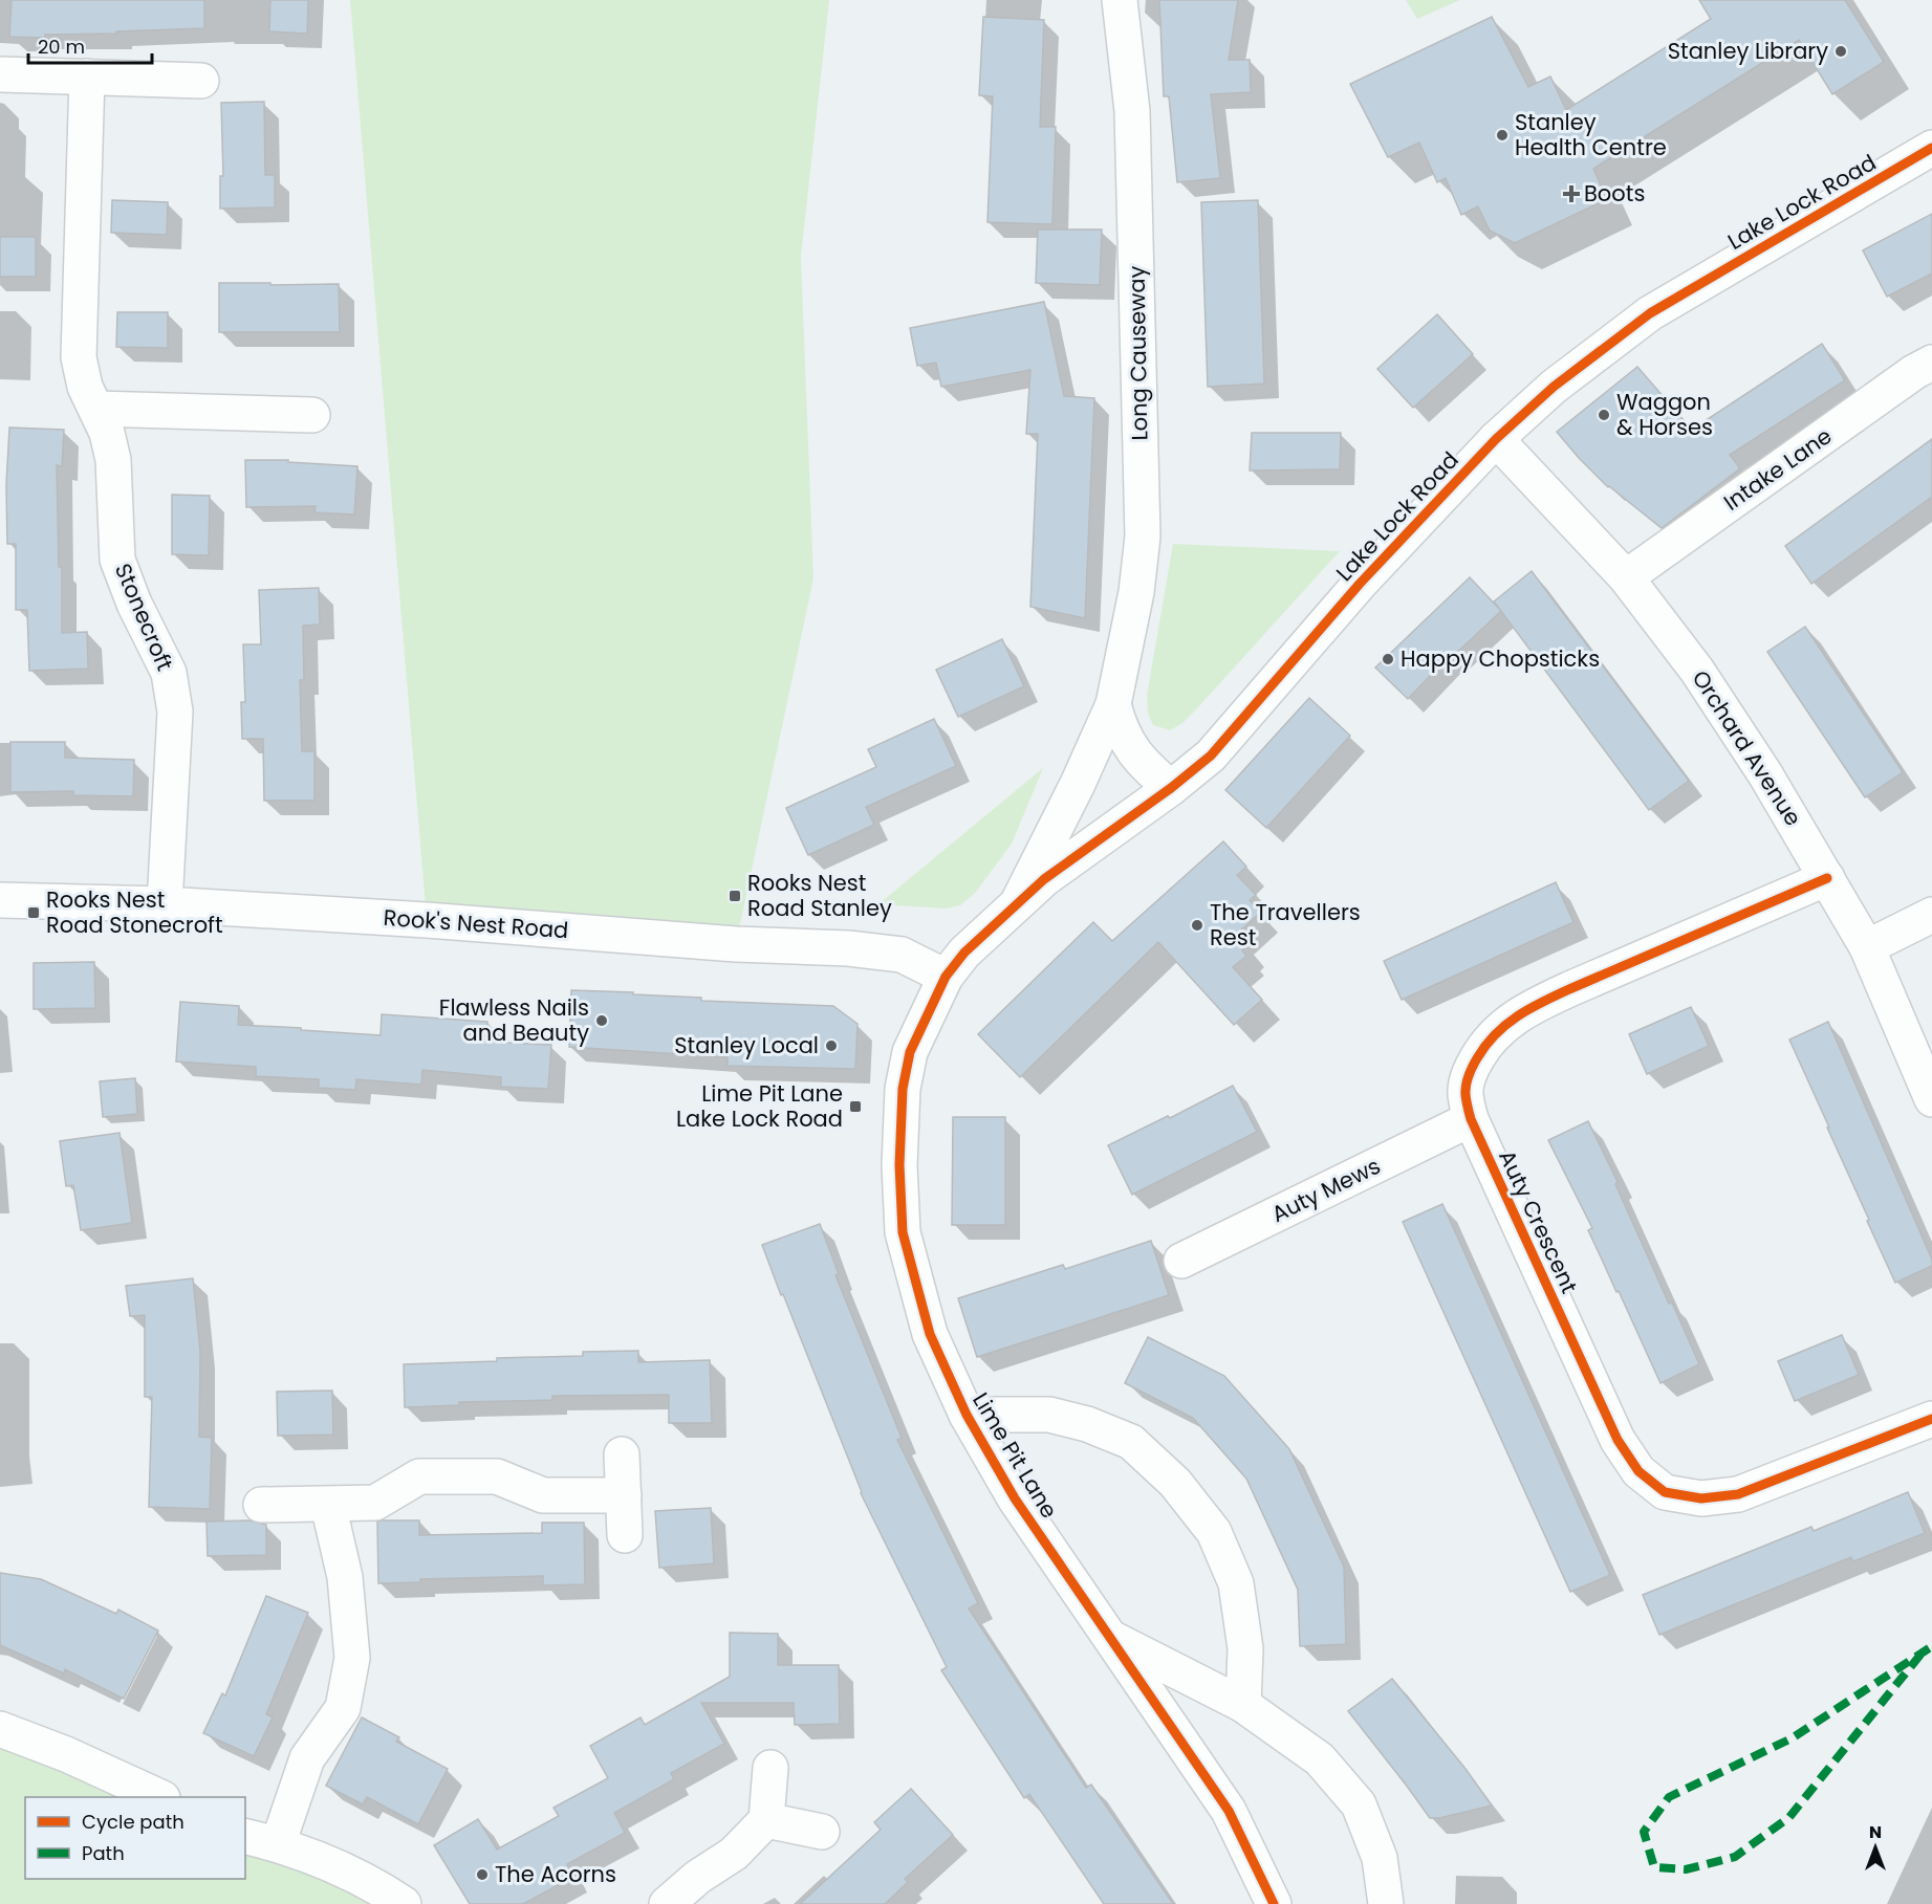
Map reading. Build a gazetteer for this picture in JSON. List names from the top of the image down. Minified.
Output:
{"streets":{"street":["Lake Lock Road","Long Causeway","Intake Lane","Stonecroft","Orchard Avenue","Rook's Nest Road","Auty Mews","Auty Crescent","Lime Pit Lane"]},"crossings":[["Lake Lock Road","Long Causeway"],["Lake Lock Road","Orchard Avenue"],["Lake Lock Road","Rook's Nest Road"],["Lake Lock Road","Lime Pit Lane"],["Intake Lane","Orchard Avenue"],["Stonecroft","Rook's Nest Road"],["Orchard Avenue","Auty Crescent"],["Rook's Nest Road","Lime Pit Lane"],["Auty Mews","Auty Crescent"]],"places":{"other":["Stanley Library","Stanley Health Centre","Waggon & Horses","Happy Chopsticks","The Travellers Rest","Flawless Nails and Beauty","Stanley Local","The Acorns"],"health":["Boots"],"transit":["Rooks Nest Road Stanley","Rooks Nest Road Stonecroft","Lime Pit Lane Lake Lock Road"]},"legend":["Cycle path","Path"],"scale_bar":"20 m","north":"top"}
